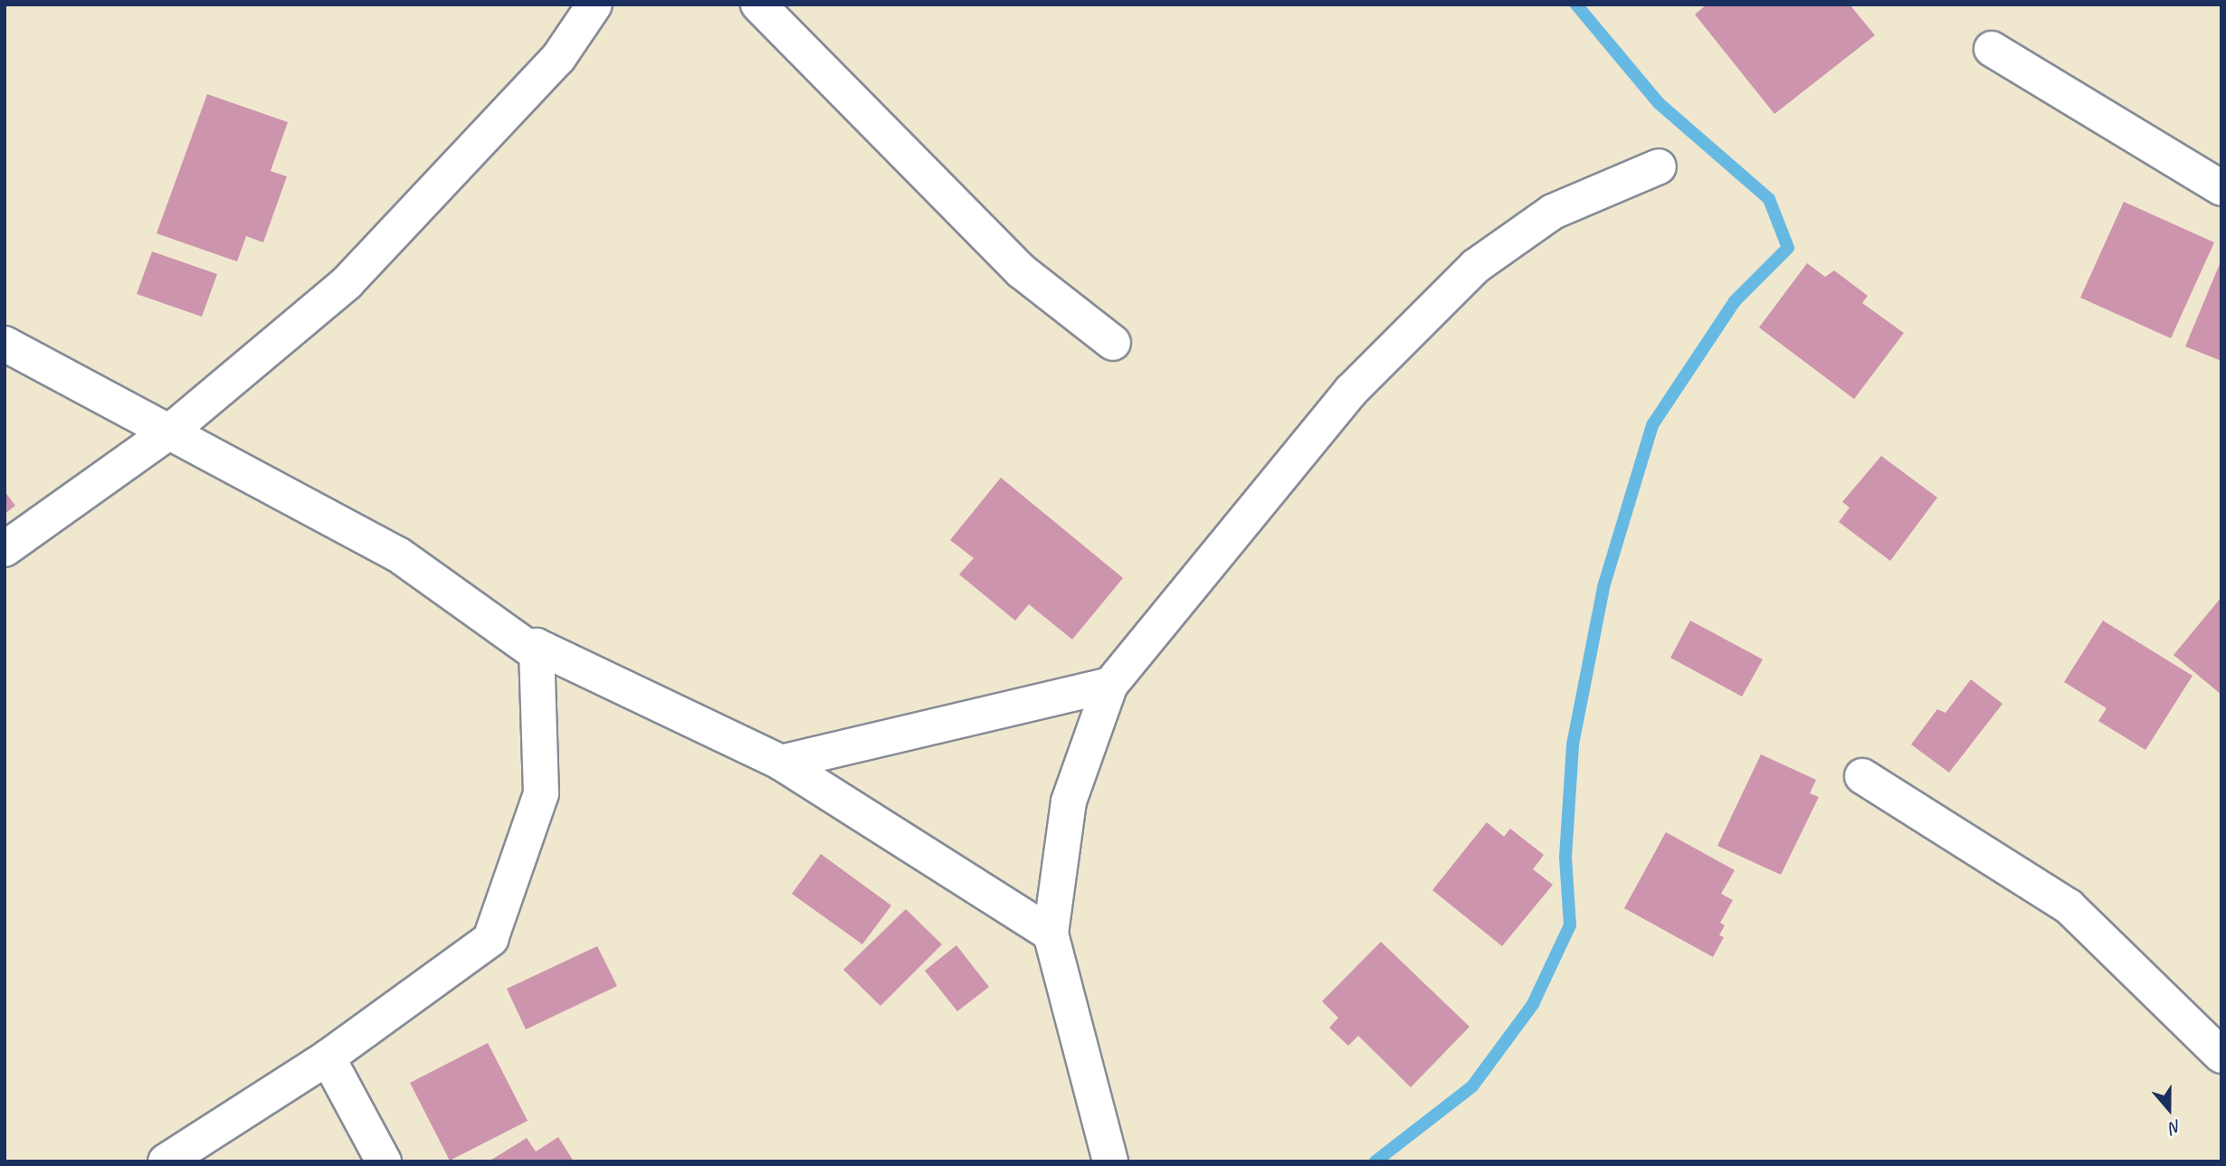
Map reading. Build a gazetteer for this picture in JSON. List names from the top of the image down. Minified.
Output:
{"north":"bottom"}
